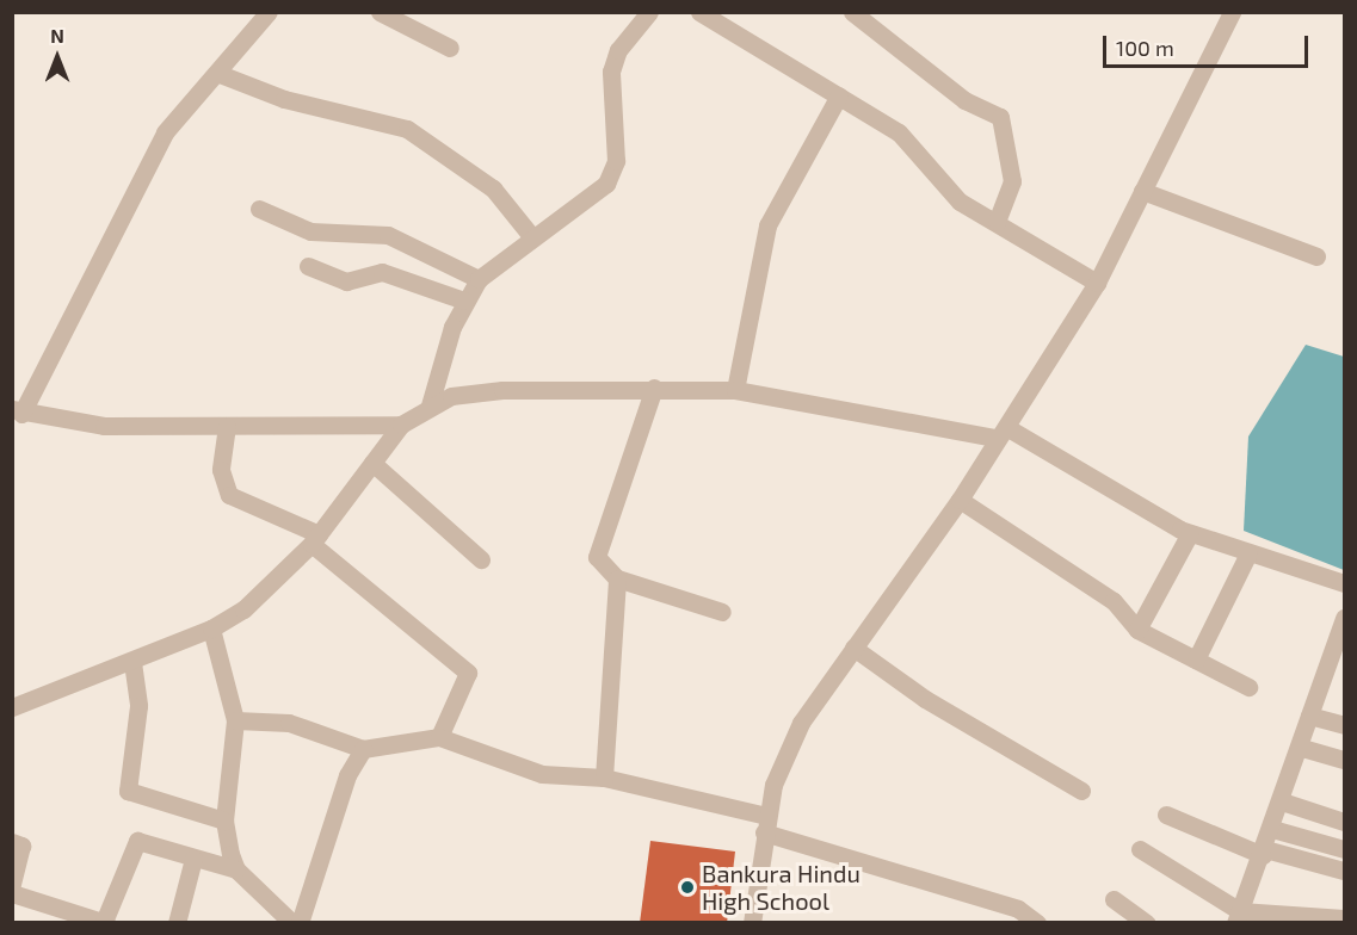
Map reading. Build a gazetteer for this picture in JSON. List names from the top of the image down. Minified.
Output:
{"places":["Bankura Hindu High School"],"scale_bar":"100 m","north":"top"}
